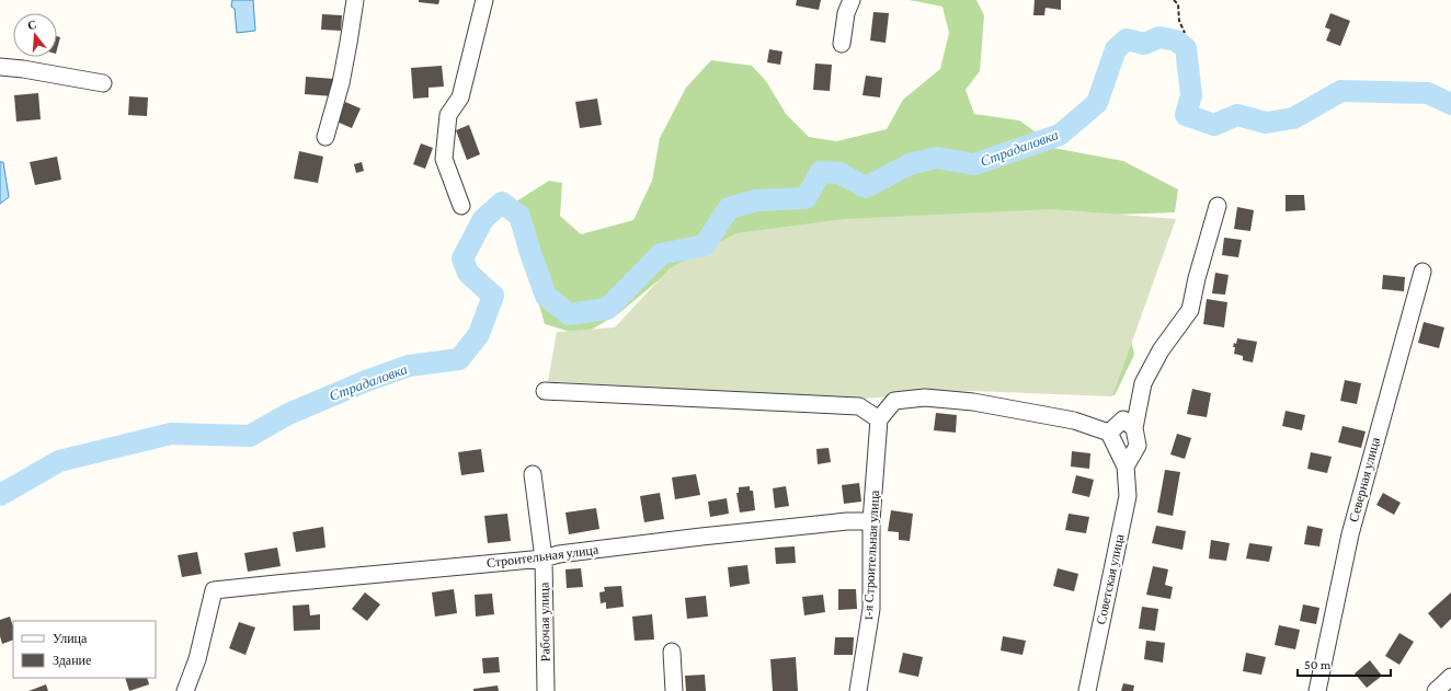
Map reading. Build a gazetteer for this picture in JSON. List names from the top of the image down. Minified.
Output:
{"streets":{"street":["Северная улица","1-я Строительная улица","Строительная улица","Советская улица","Рабочая улица"]},"crossings":[["1-я Строительная улица","Строительная улица"],["Строительная улица","Рабочая улица"]],"water":["Страдаловка"],"legend":["Улица","Здание"],"scale_bar":"50 m","north":"top"}
